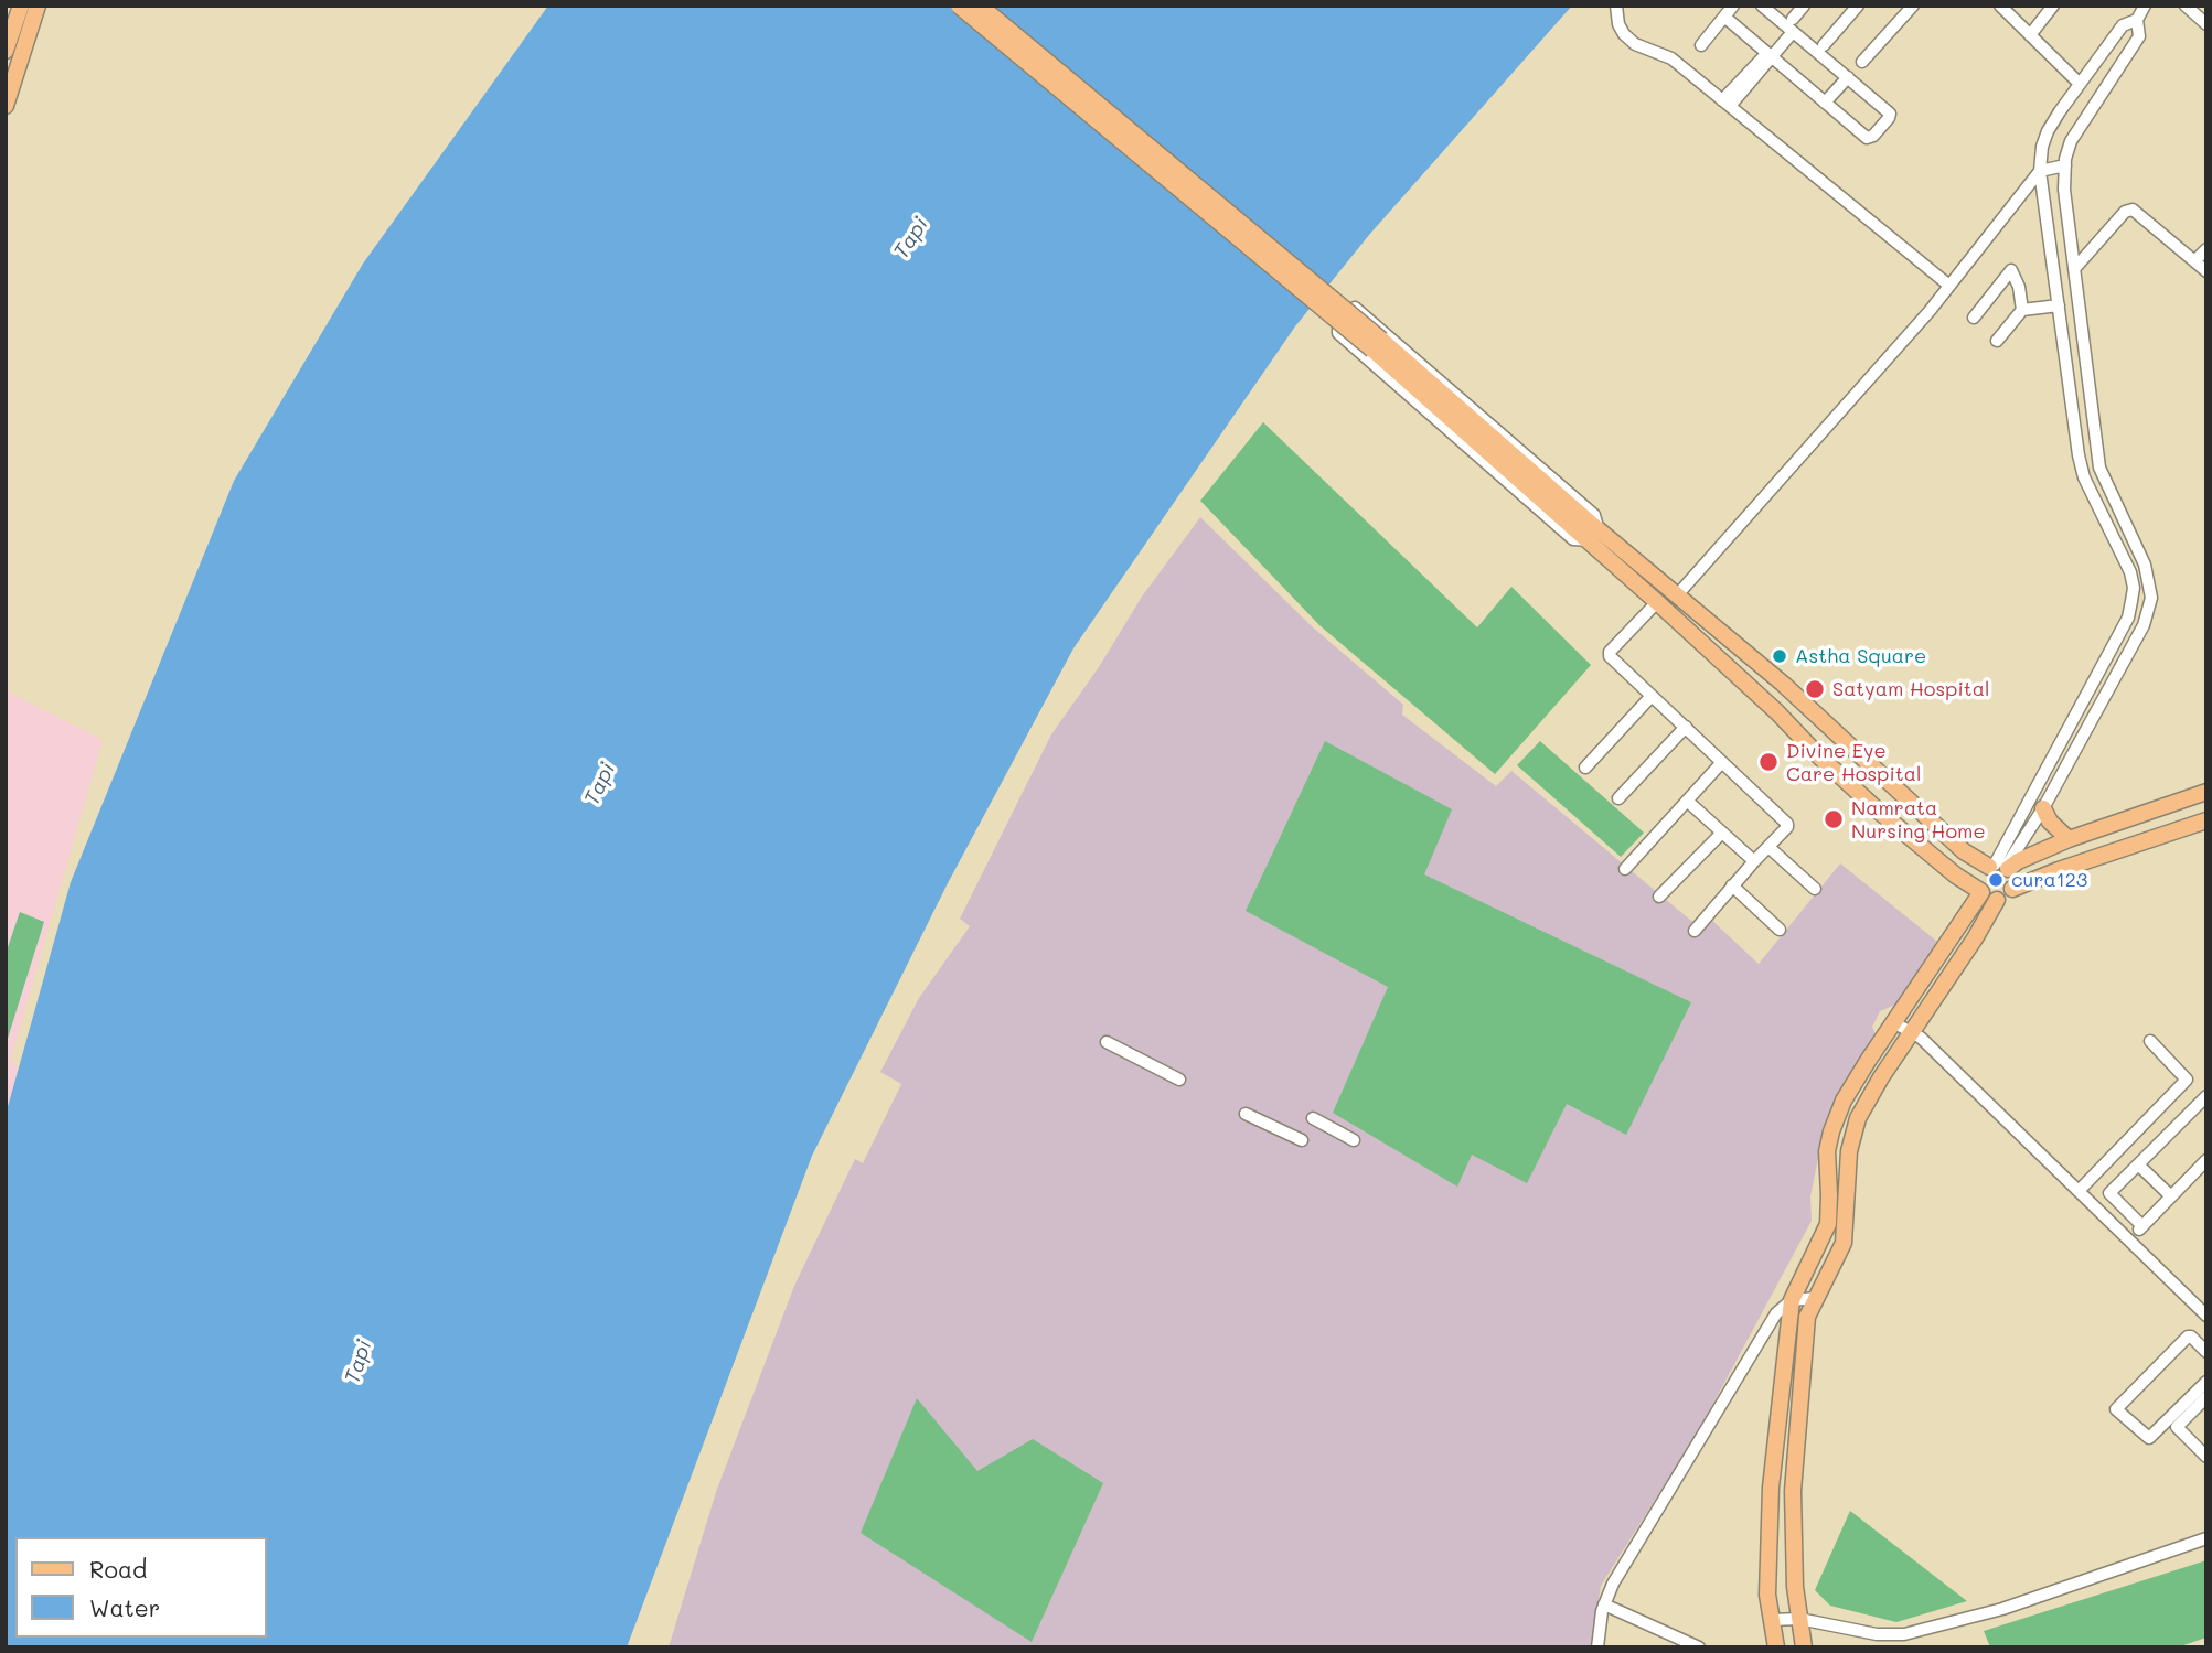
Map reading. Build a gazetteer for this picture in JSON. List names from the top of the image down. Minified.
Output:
{"water":["Tapi"],"places":["Astha Square","Satyam Hospital","Divine Eye Care Hospital","Namrata Nursing Home","cura123"],"legend":["Road","Water"]}
